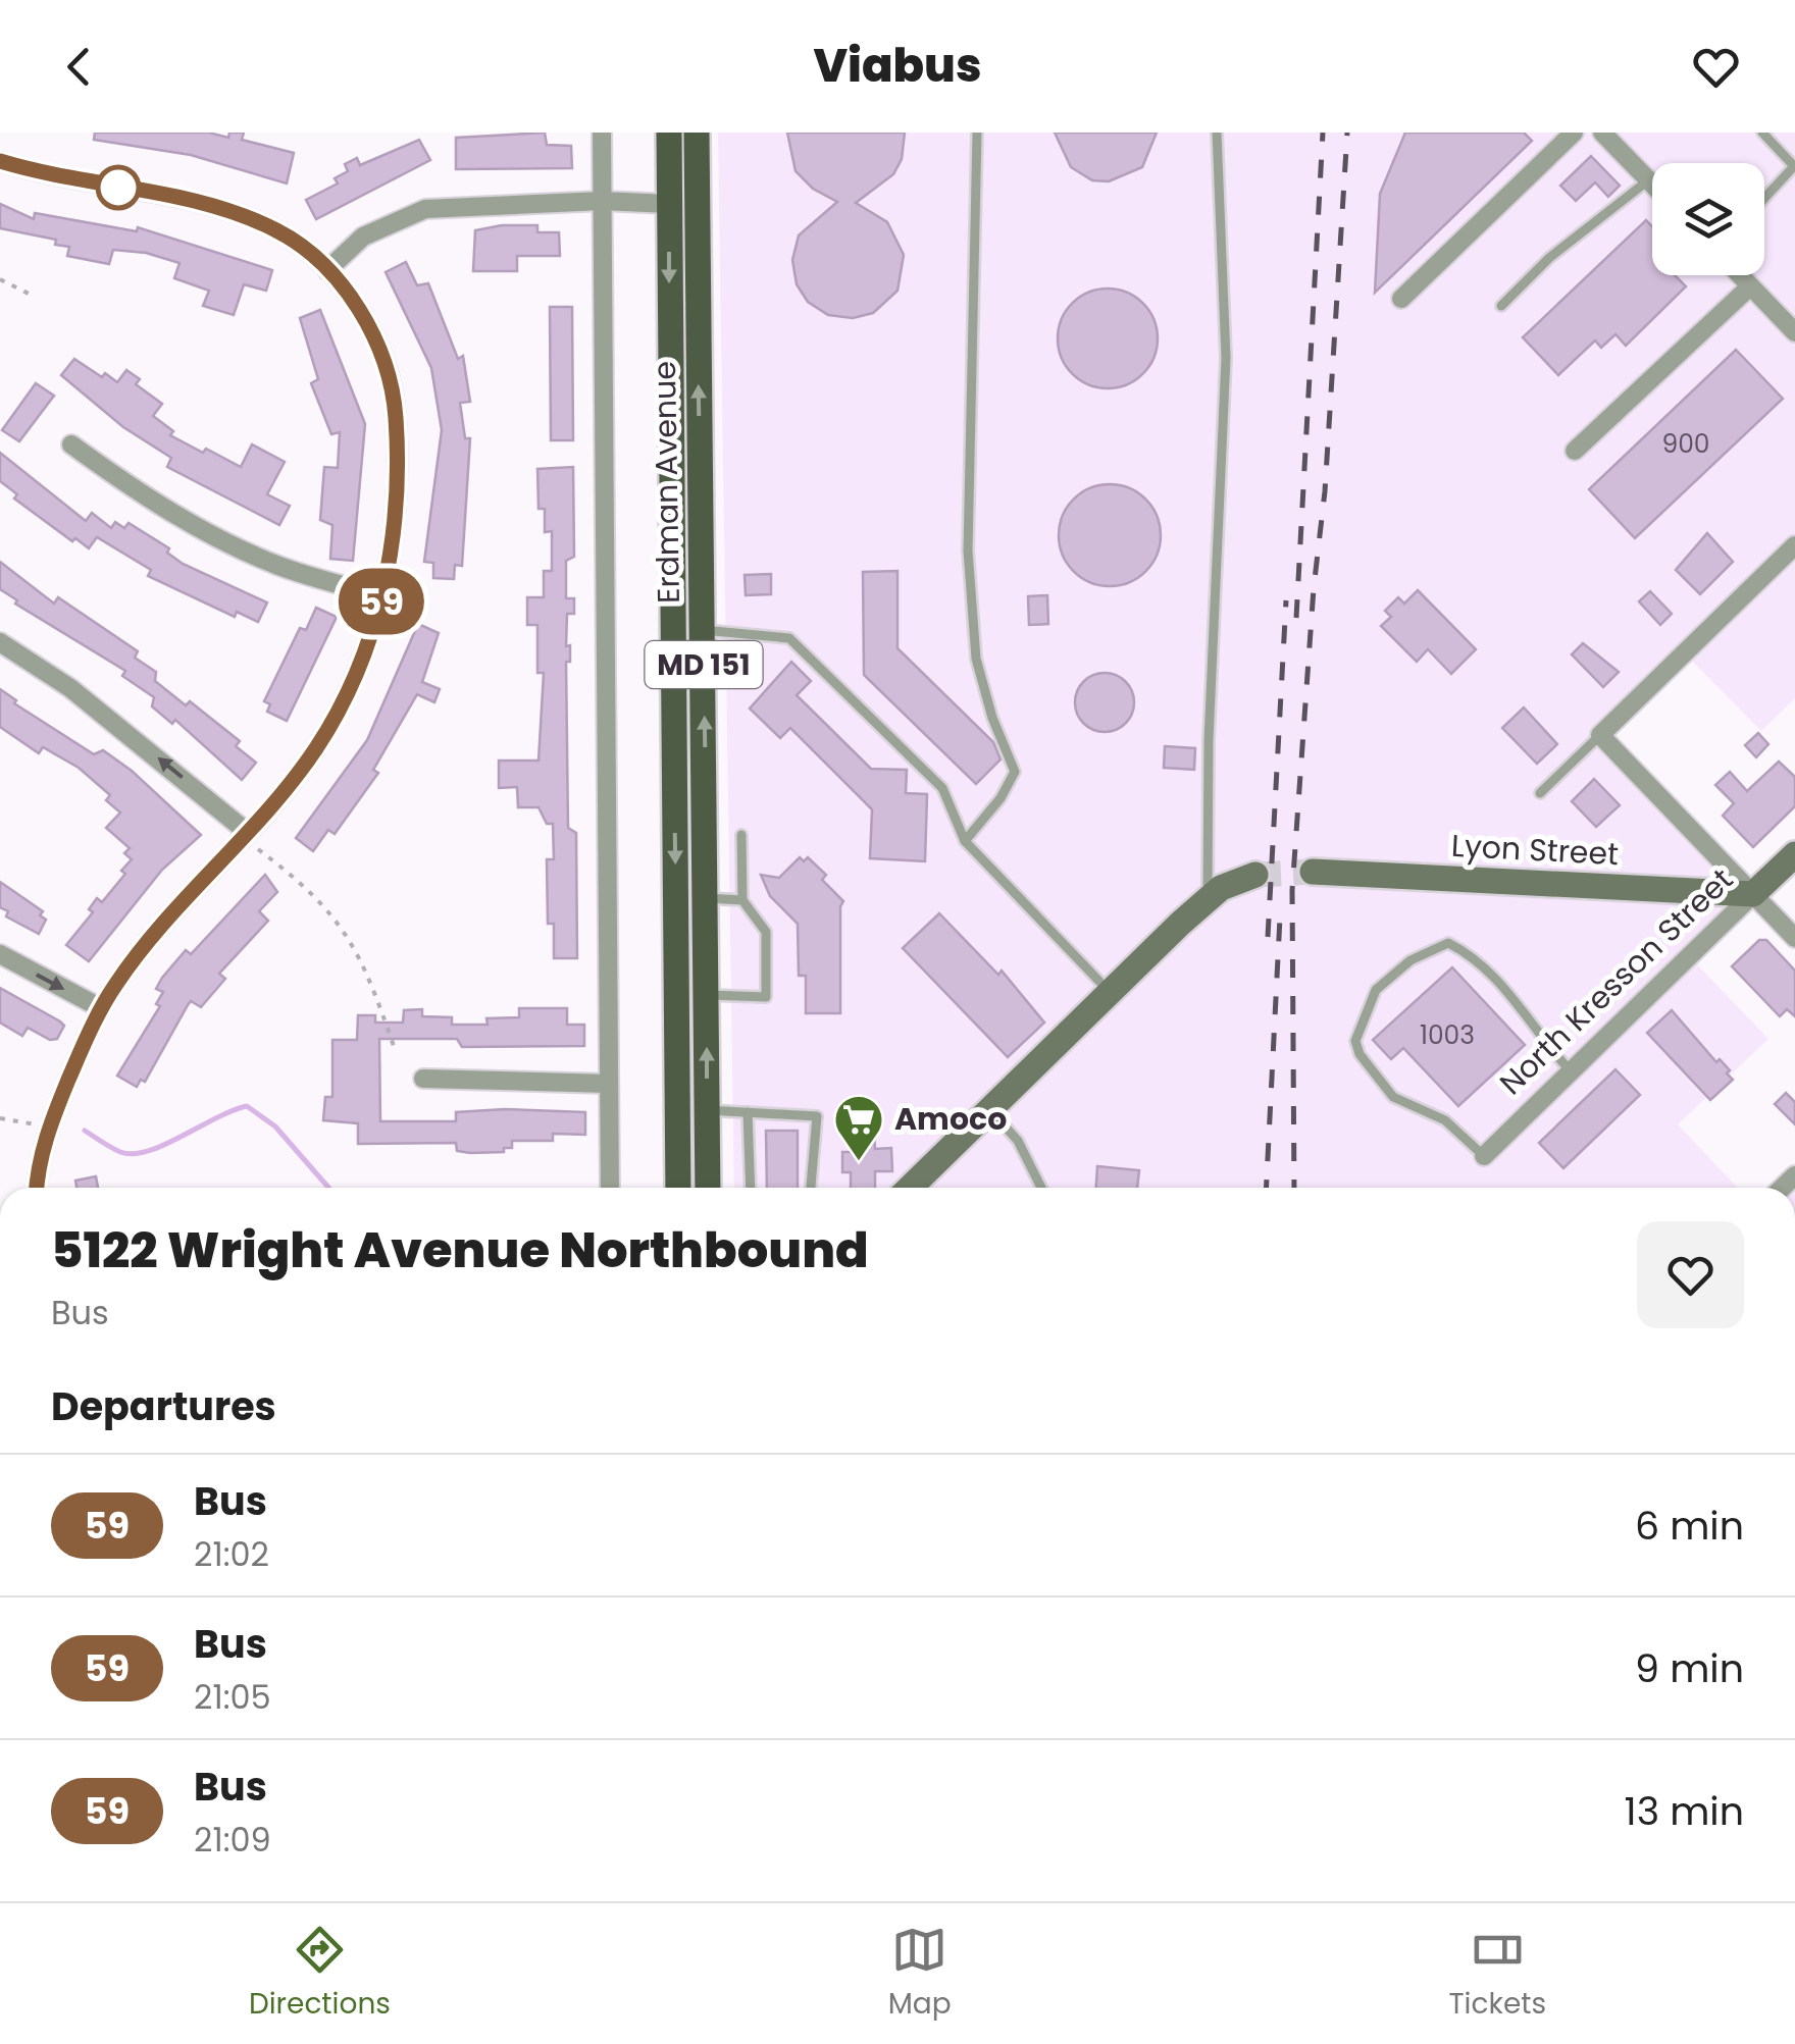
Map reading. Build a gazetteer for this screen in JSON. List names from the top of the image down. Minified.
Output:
{"streets":{"main road":["Erdman Avenue","MD 151"],"street":["Lyon Street","North Kresson Street"]},"crossings":[["Lyon Street","North Kresson Street"]],"places":{"supermarket":["Amoco"]},"lines":["bus line 59"],"house_numbers":["900","1003"],"page":{"header":"Viabus","on_map":"59","heading":[["5122 Wright Avenue Northbound","Bus"],"Departures"],"list":[{"mark":"59","name":"Bus","note":"21:02","value":"6 min"},{"mark":"59","name":"Bus","note":"21:05","value":"9 min"},{"mark":"59","name":"Bus","note":"21:09","value":"13 min"}],"tabs":["Directions","Map","Tickets"]}}
